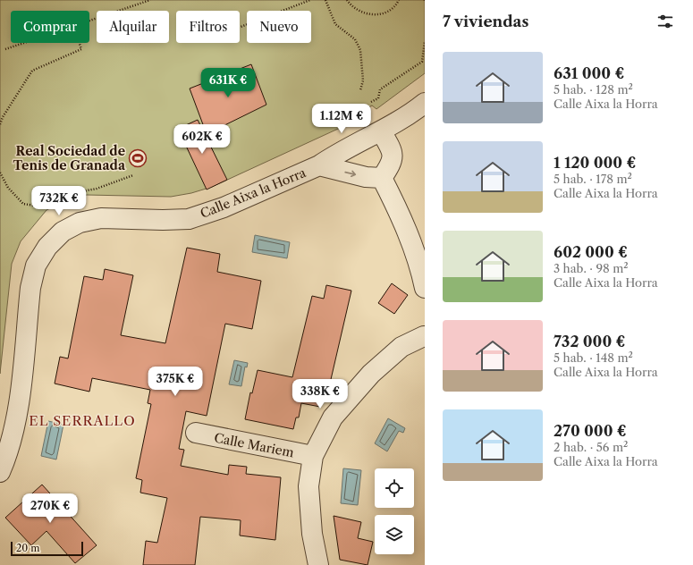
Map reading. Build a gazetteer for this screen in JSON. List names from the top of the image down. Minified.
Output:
{"streets":{"street":["Calle Aixa la Horra","Calle Mariem"]},"districts":["EL SERRALLO"],"places":{"sports":["Real Sociedad de Tenis de Granada"]},"scale_bar":"20 m","page":{"heading":"7 viviendas","chip":["Comprar","Alquilar","Filtros","Nuevo"],"list":[{"name":"631 000 €","note":"5 hab. · 128 m² · Calle Aixa la Horra"},{"name":"1 120 000 €","note":"5 hab. · 178 m² · Calle Aixa la Horra"},{"name":"602 000 €","note":"3 hab. · 98 m² · Calle Aixa la Horra"},{"name":"732 000 €","note":"5 hab. · 148 m² · Calle Aixa la Horra"},{"name":"270 000 €","note":"2 hab. · 56 m² · Calle Aixa la Horra"}],"price":["631K €","1.12M €","602K €","732K €","375K €","338K €","270K €"],"scale":"20 m"}}
